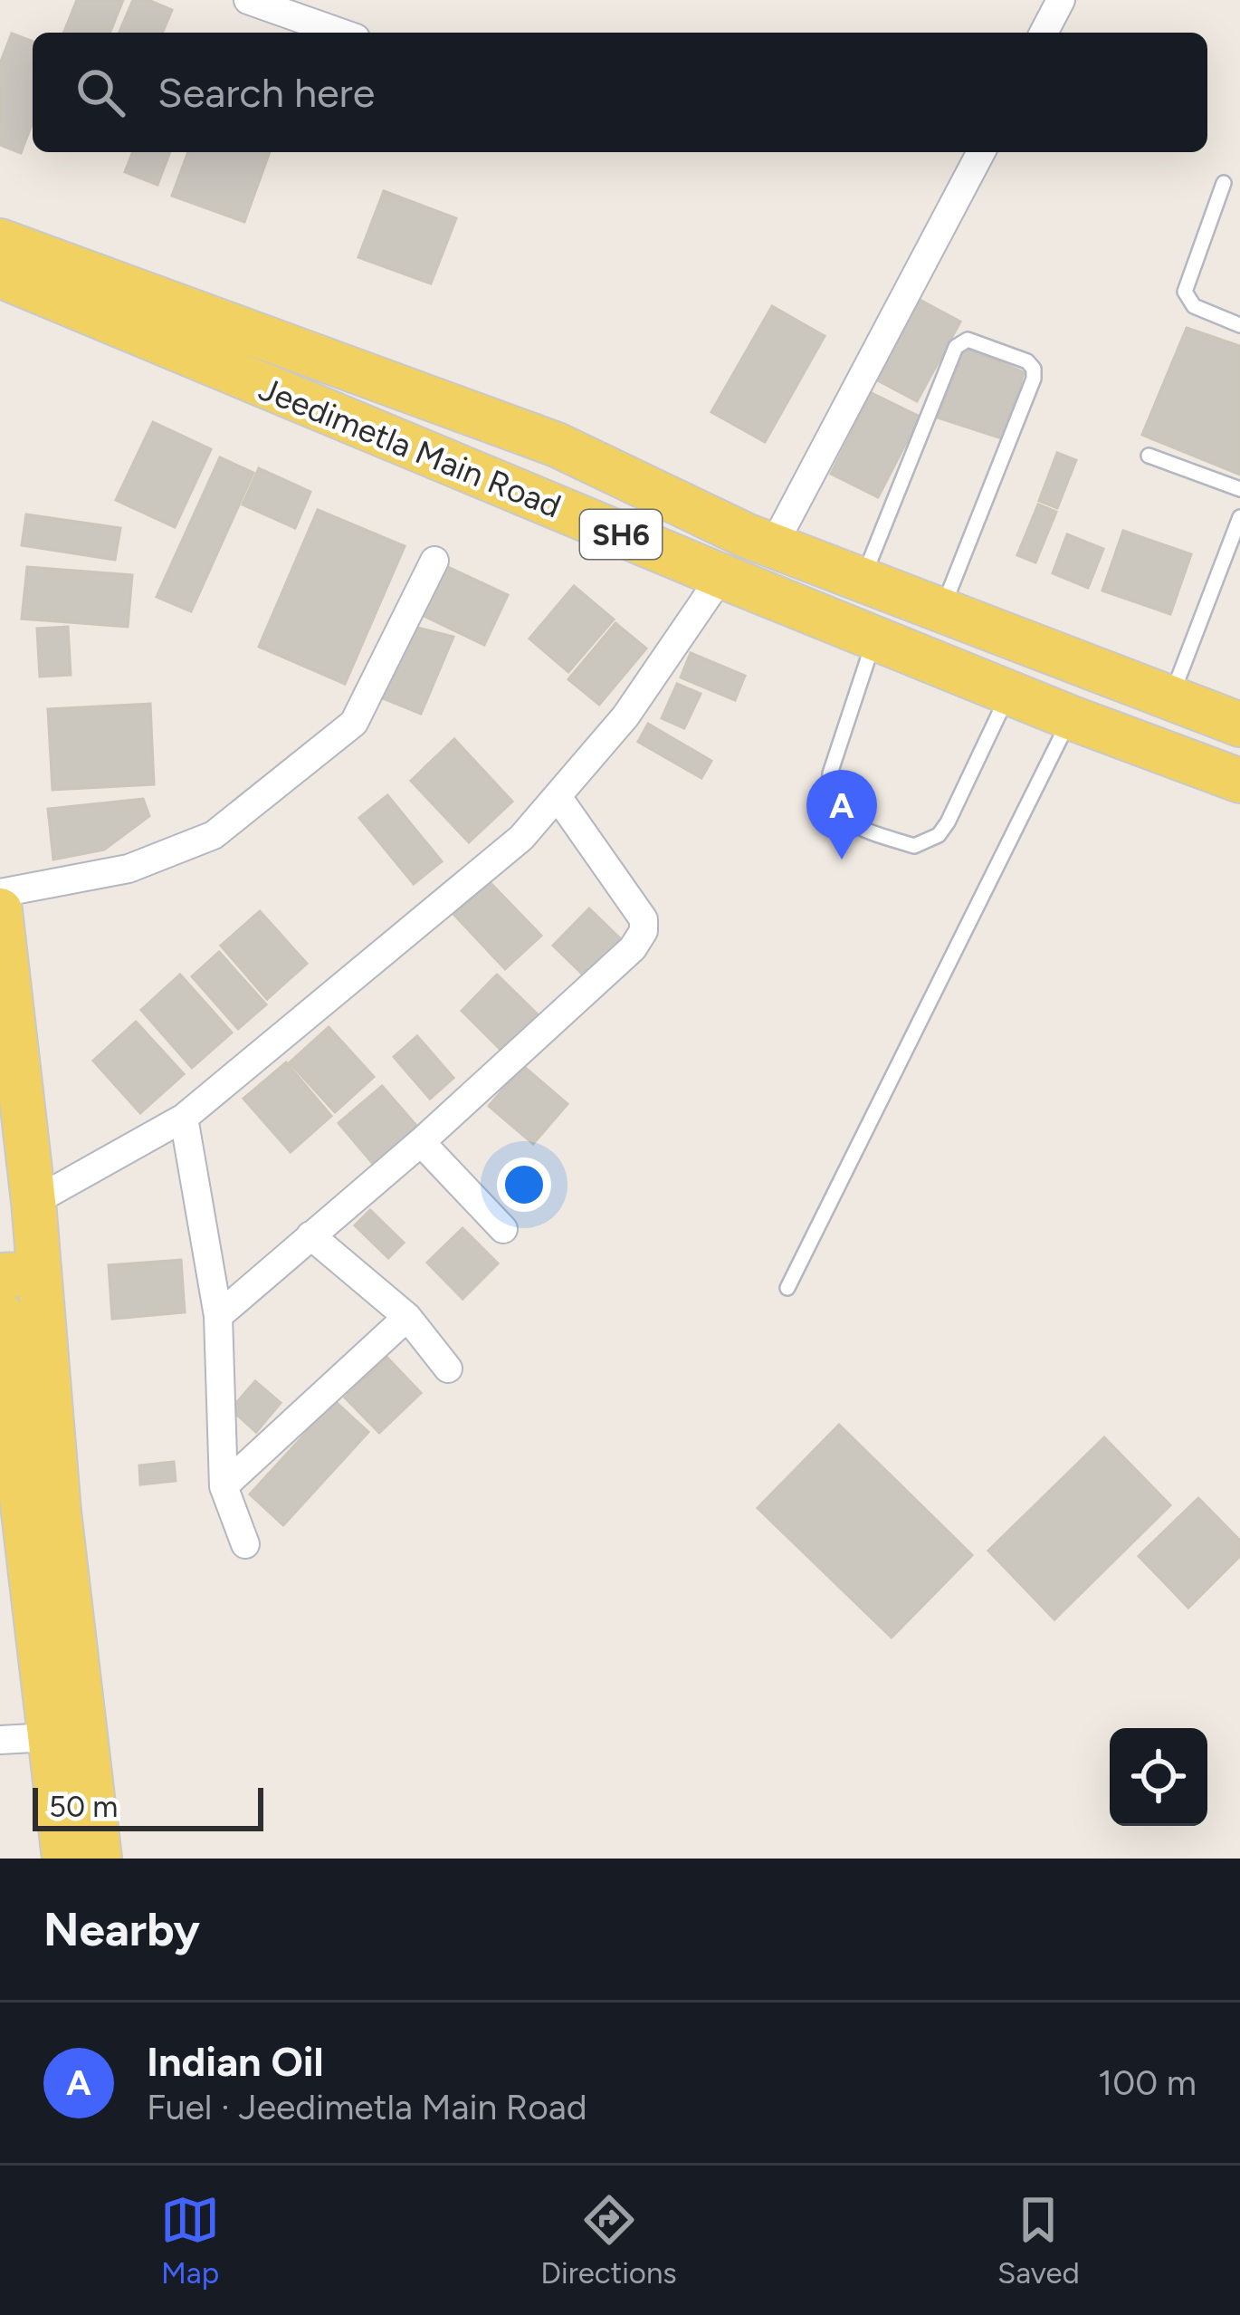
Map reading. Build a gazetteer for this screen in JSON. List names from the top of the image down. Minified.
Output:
{"streets":{"main road":["Jeedimetla Main Road","SH6"]},"scale_bar":"50 m","page":{"search":"Search here","pins":"A","scale":"50 m","heading":"Nearby","list":[{"mark":"A","name":"Indian Oil","note":"Fuel · Jeedimetla Main Road","value":"100 m"}],"nav":["Map","Directions","Saved"]}}
